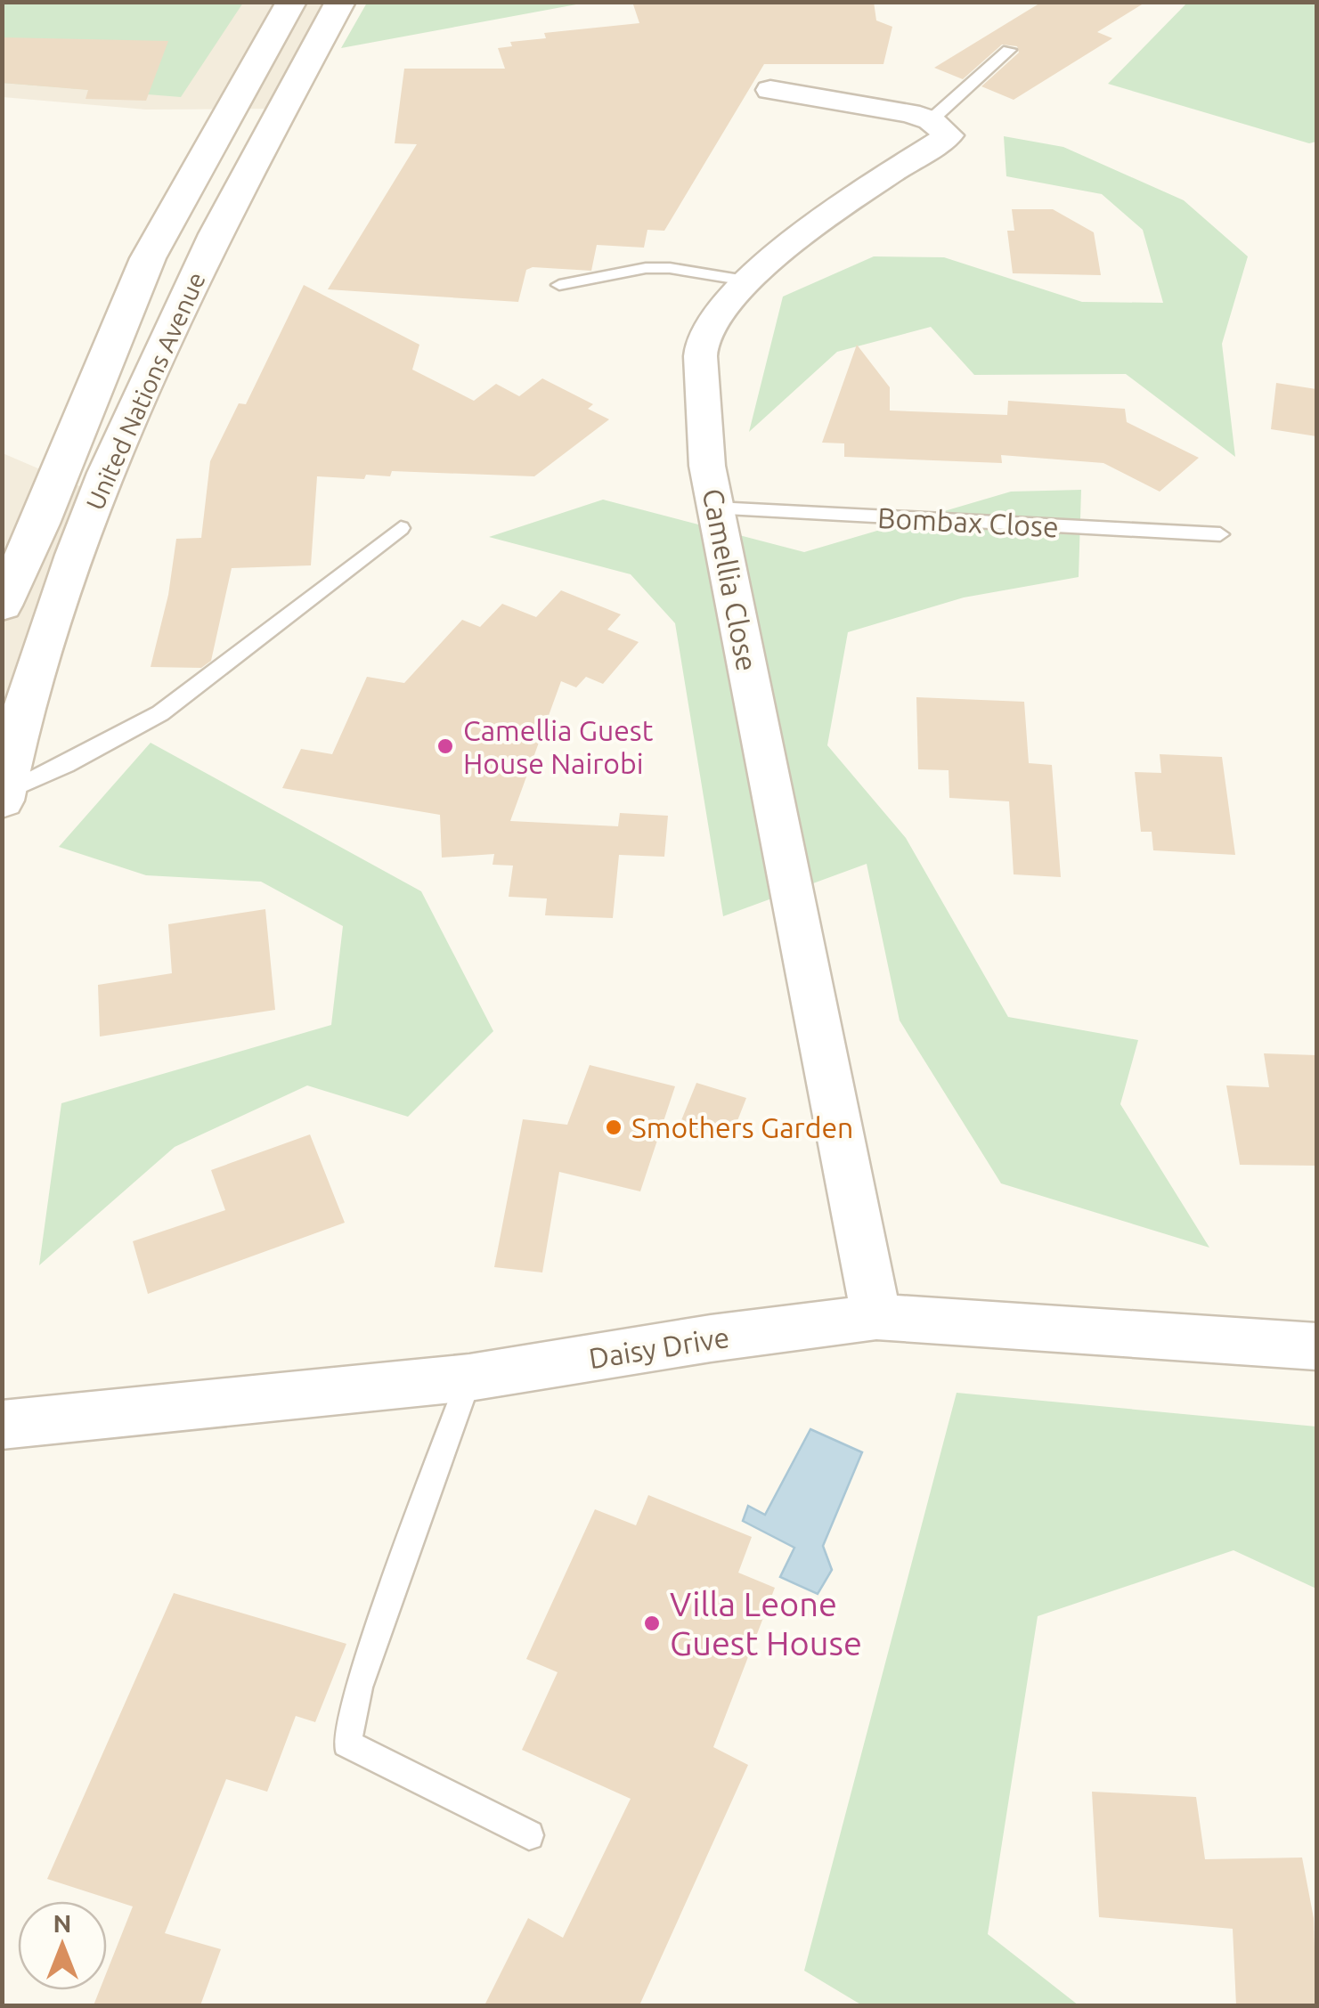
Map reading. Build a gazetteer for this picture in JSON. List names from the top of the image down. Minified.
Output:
{"streets":{"street":["United Nations Avenue","Camellia Close","Daisy Drive"],"lane":["Bombax Close"]},"crossings":[["Bombax Close","Camellia Close"],["Camellia Close","Daisy Drive"]],"places":["Camellia Guest House Nairobi","Smothers Garden","Villa Leone Guest House"],"north":"top"}
